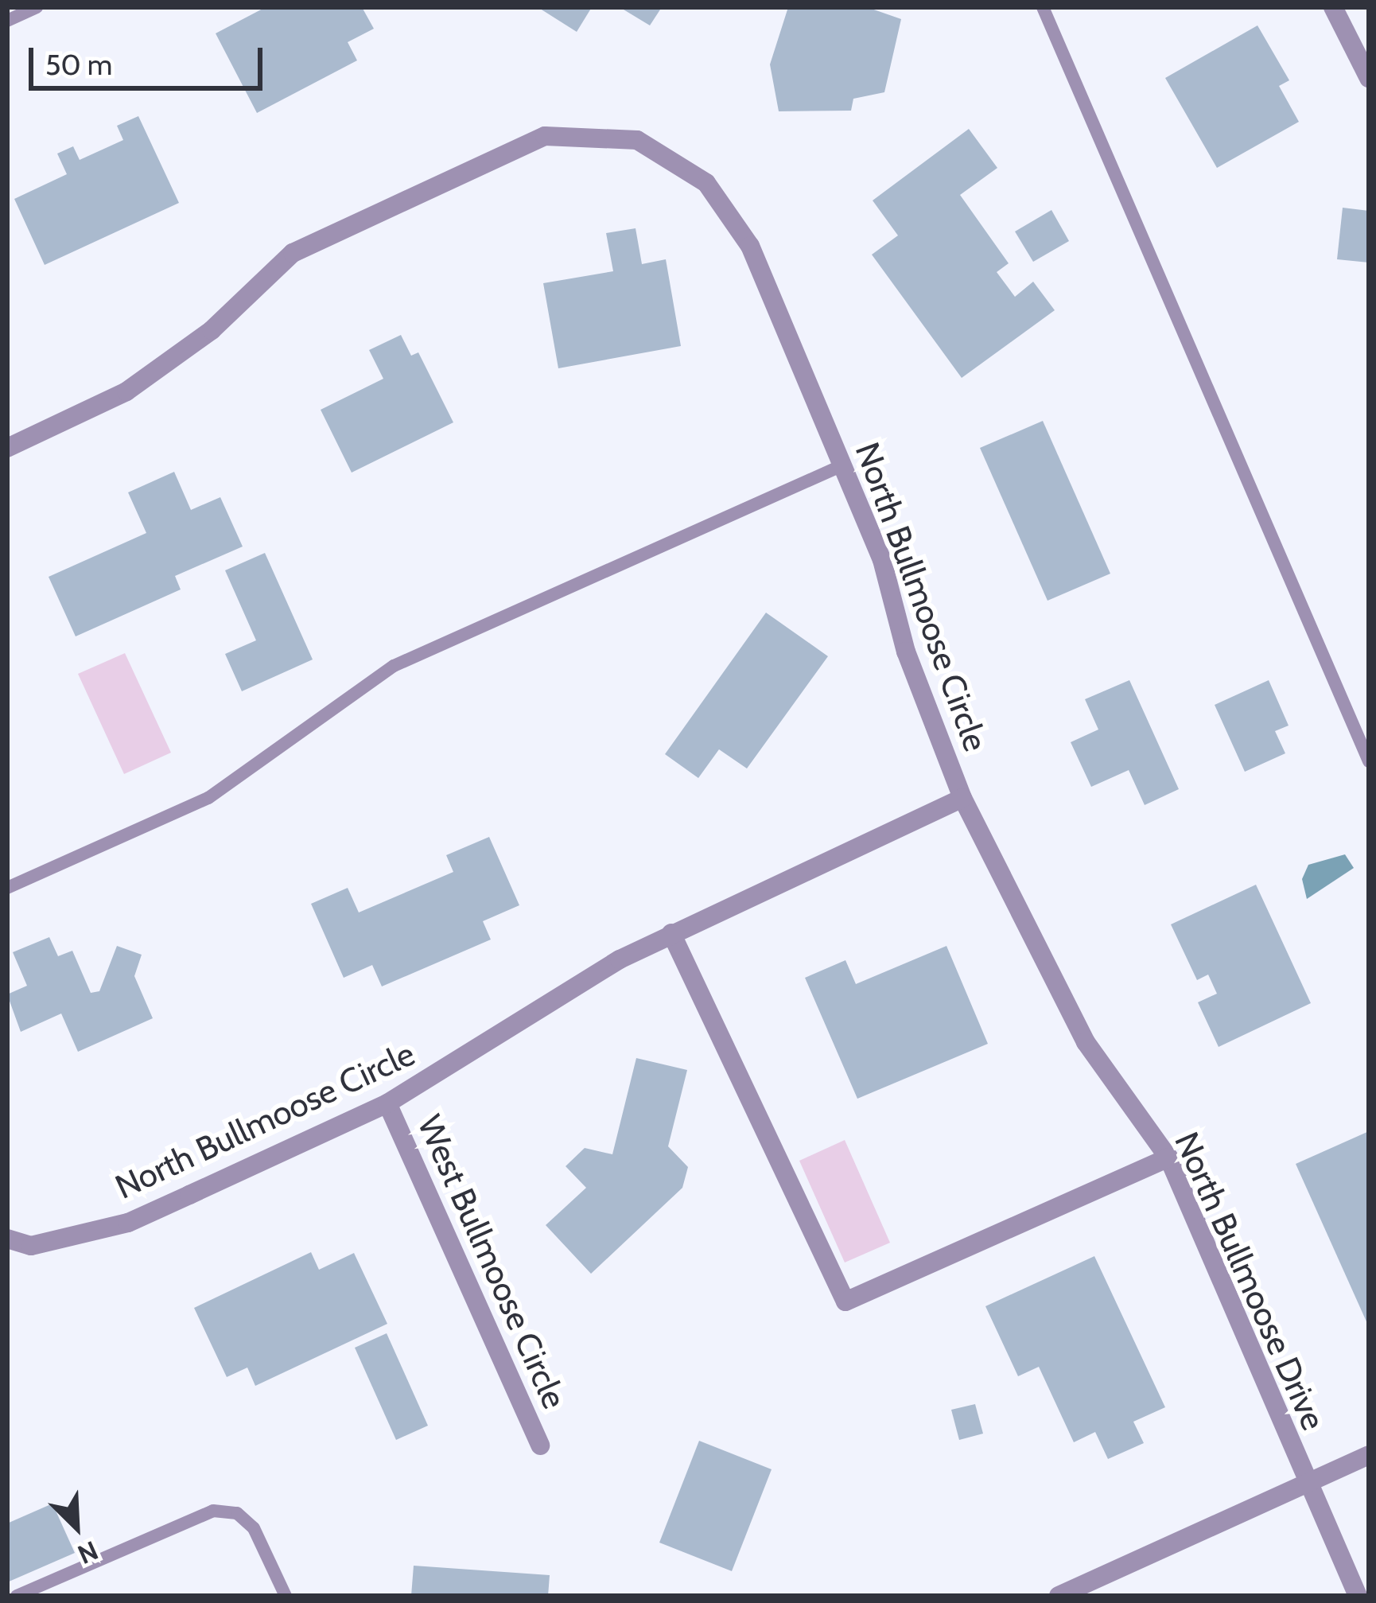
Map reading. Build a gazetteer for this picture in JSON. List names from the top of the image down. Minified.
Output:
{"streets":{"street":["North Bullmoose Circle","West Bullmoose Circle","North Bullmoose Drive"]},"crossings":[["North Bullmoose Circle","West Bullmoose Circle"],["North Bullmoose Circle","North Bullmoose Drive"]],"scale_bar":"50 m","north":"bottom right"}
